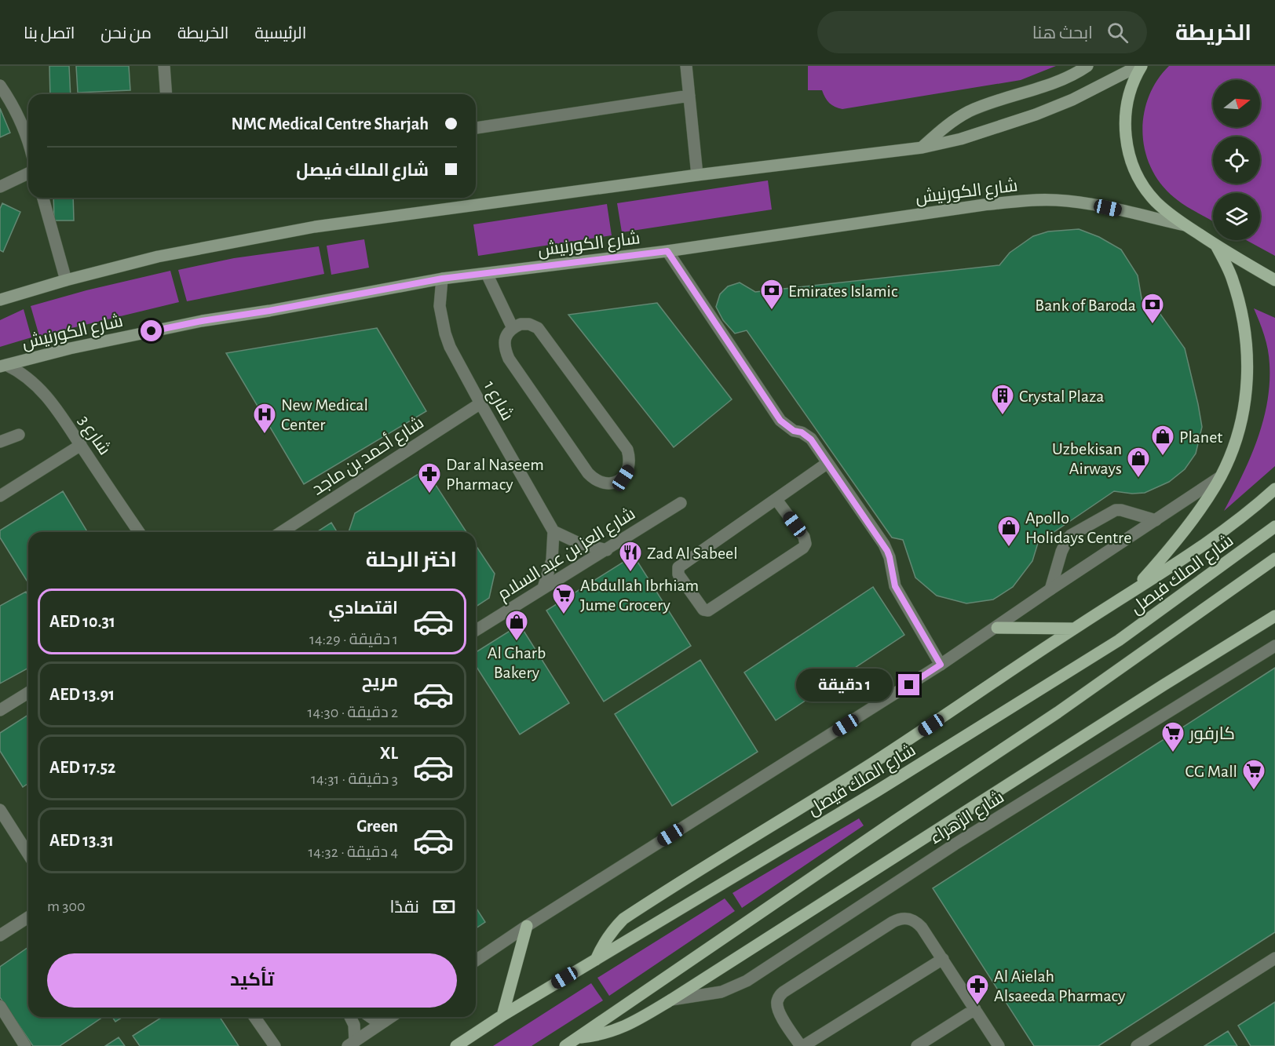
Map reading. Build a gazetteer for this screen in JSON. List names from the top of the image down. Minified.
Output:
{"streets":{"main road":["شارع الكورنيش","شارع الملك فيصل"],"street":["شارع 1","شارع 3","شارع أحمد بن ماجد","شارع العز بن عبد السلام","شارع الزهراء"]},"crossings":[["شارع الكورنيش","شارع 1"],["شارع الكورنيش","شارع 3"],["شارع 1","شارع أحمد بن ماجد"]],"places":{"bank":["Emirates Islamic","Bank of Baroda"],"building":["Crystal Plaza"],"hospital":["New Medical Center"],"shop":["Planet","Uzbekisan Airways","Apollo Holidays Centre","Al Gharb Bakery"],"pharmacy":["Dar al Naseem Pharmacy","Al Aielah Alsaeeda Pharmacy"],"restaurant":["Zad Al Sabeel"],"supermarket":["Abdullah Ibrhiam Jume Grocery","كارفور","CG Mall"]},"north":"right","page":{"header":"الخريطة","search":"ابحث هنا","nav":["الرئيسية","الخريطة","من نحن","اتصل بنا"],"banner":["NMC Medical Centre Sharjah","شارع الملك فيصل"],"heading":"اختر الرحلة","list":[{"name":"اقتصادي","note":"1 دقيقة · 14:29","value":"AED 10.31"},{"name":"مريح","note":"2 دقيقة · 14:30","value":"AED 13.91"},{"name":"XL","note":"3 دقيقة · 14:31","value":"AED 17.52"},{"name":"Green","note":"4 دقيقة · 14:32","value":"AED 13.31"}],"bubble":"1 دقيقة","pay":["نقدًا","300 m"],"buttons":"تأكيد"}}
